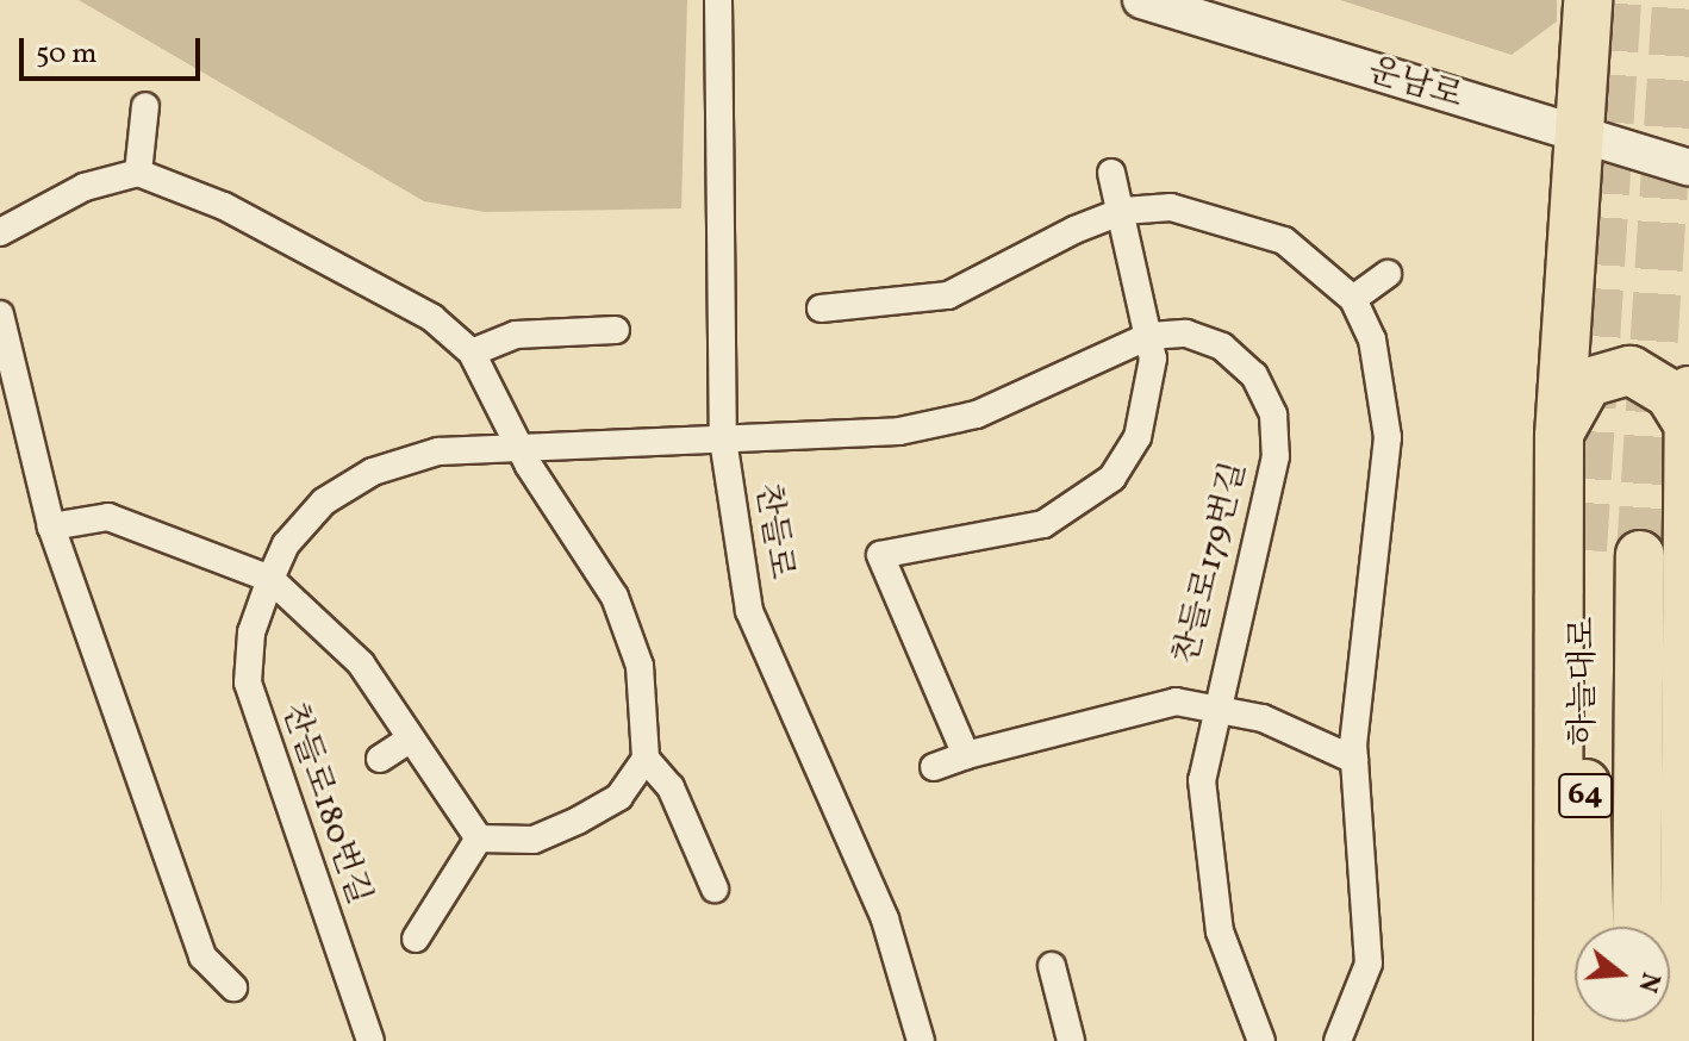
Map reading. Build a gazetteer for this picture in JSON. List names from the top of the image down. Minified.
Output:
{"streets":{"highway":["하늘대로","64"],"street":["운남로","찬들로","찬들로179번길","찬들로180번길"]},"crossings":[["찬들로","찬들로179번길"],["찬들로","찬들로180번길"],["찬들로179번길","찬들로180번길"]],"scale_bar":"50 m","north":"right"}
